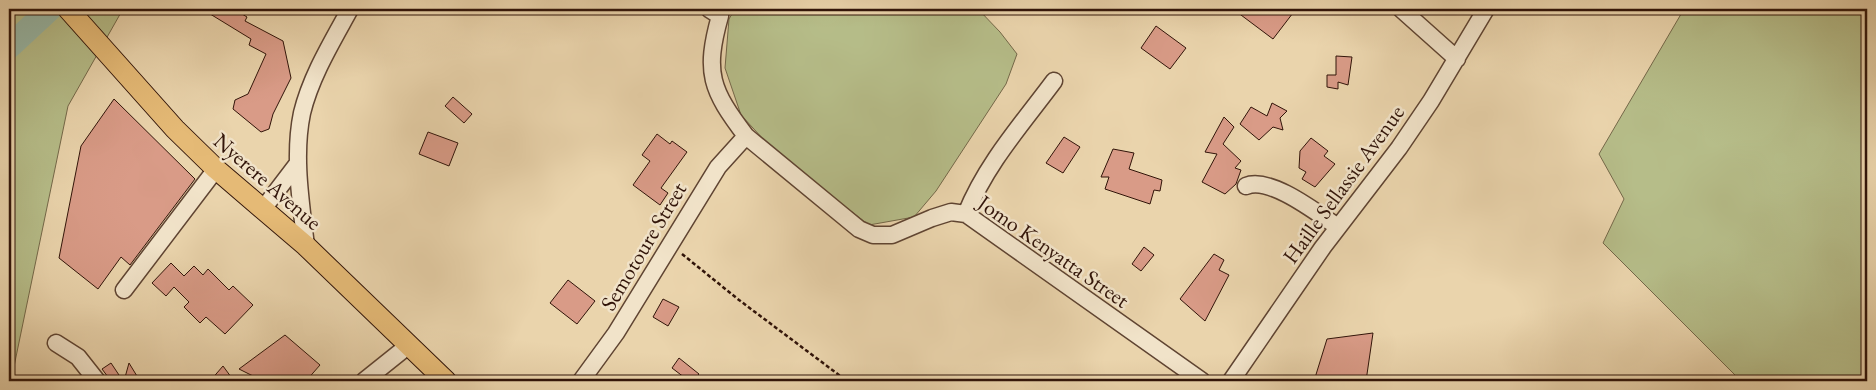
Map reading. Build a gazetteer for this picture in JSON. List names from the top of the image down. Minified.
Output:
{"streets":{"main road":["Nyerere Avenue"],"street":["Haille Sellassie Avenue","Semotoure Street","Jomo Kenyatta Street"]},"crossings":[["Semotoure Street","Jomo Kenyatta Street"]]}
